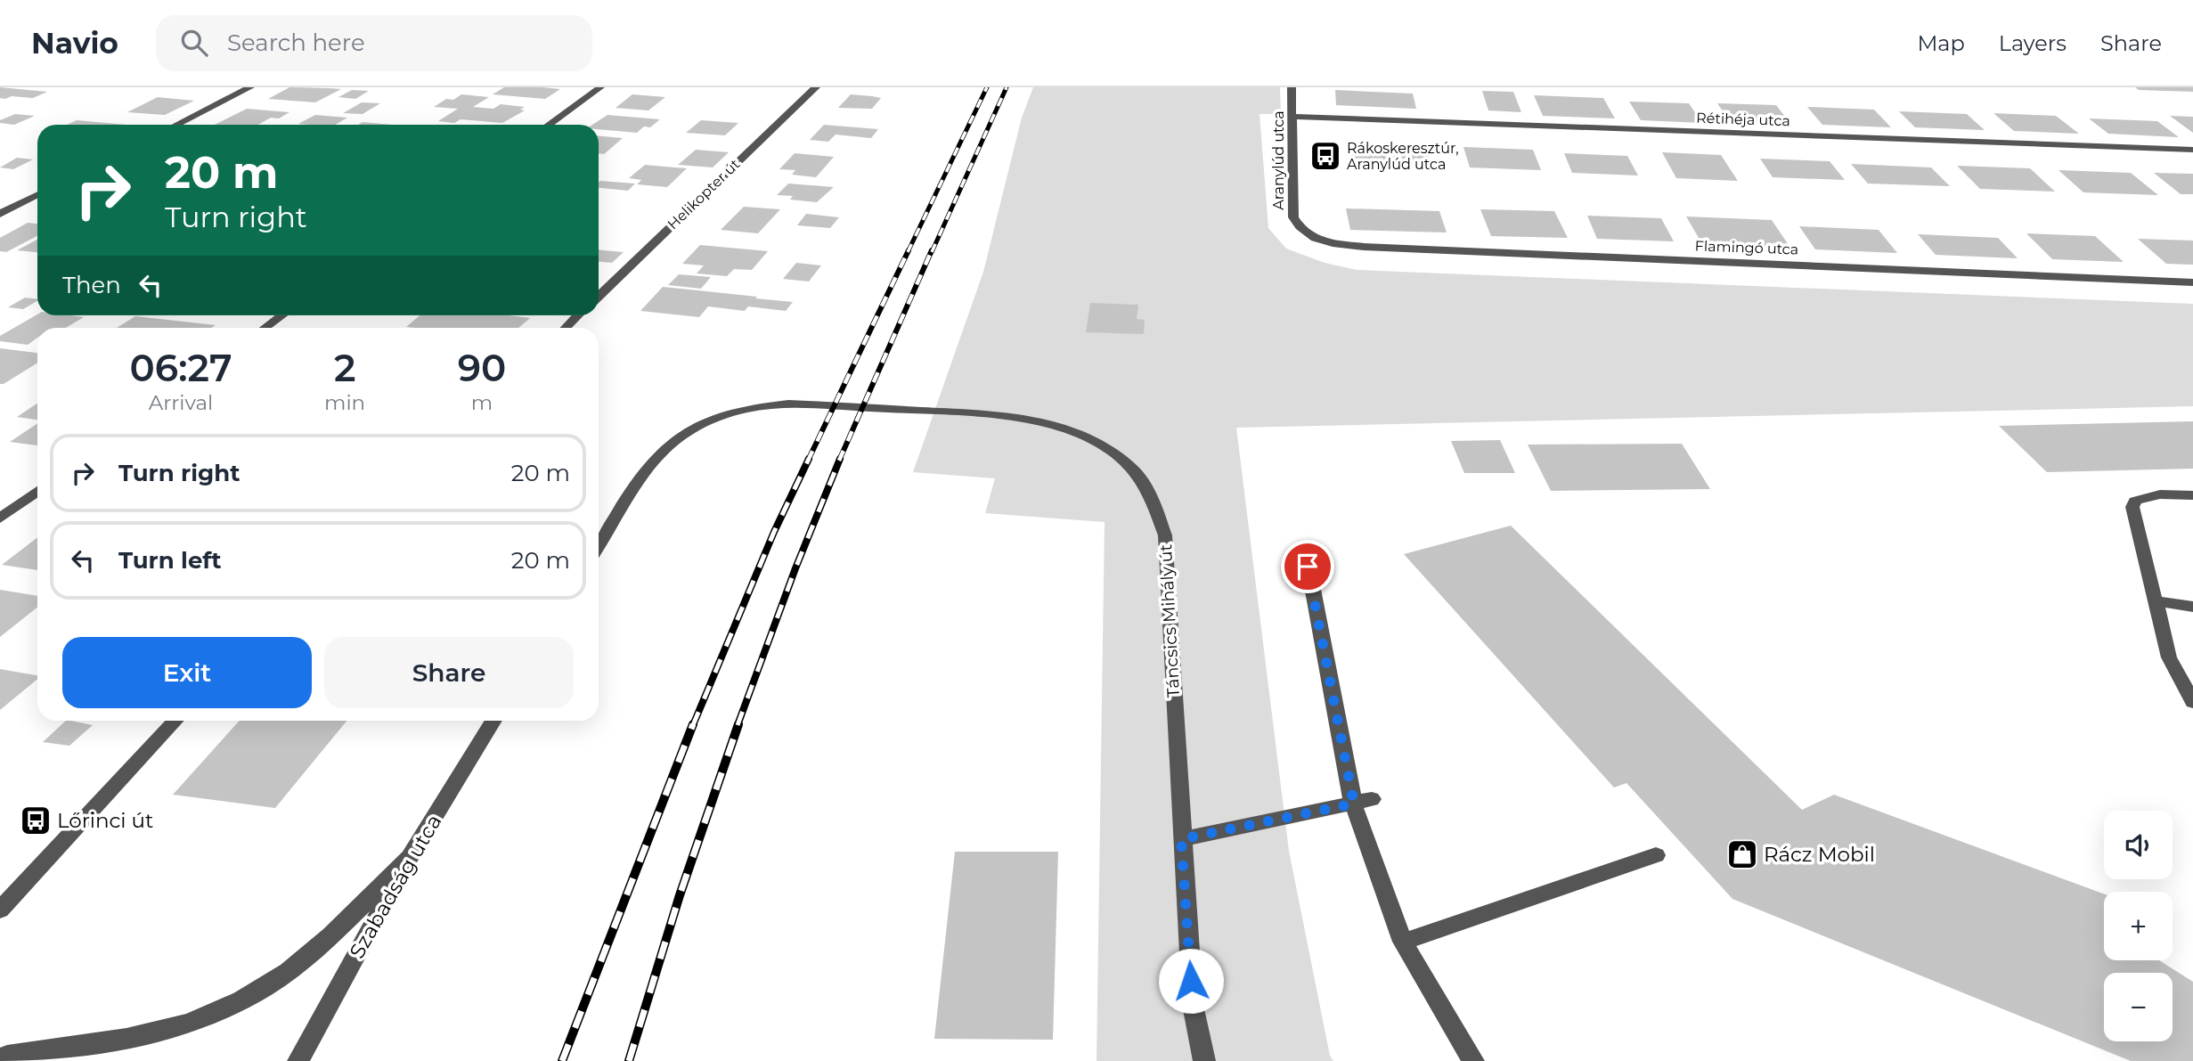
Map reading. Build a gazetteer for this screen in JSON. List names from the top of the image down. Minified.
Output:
{"streets":{"street":["Rétihéja utca","Aranylúd utca","Helikopter út","Flamingó utca","Táncsics Mihály út","Szabadság utca"]},"crossings":[["Rétihéja utca","Aranylúd utca"],["Aranylúd utca","Flamingó utca"]],"places":{"bus stop":["Rákoskeresztúr, Aranylúd utca","Lőrinci út"],"shop":["Rácz Mobil"]},"page":{"header":"Navio","search":"Search here","nav":["Map","Layers","Share"],"turn":["20 m","Turn right"],"then":"Then","eta":["06:27","Arrival","2","min","90","m"],"list":[{"name":"Turn right","value":"20 m"},{"name":"Turn left","value":"20 m"}],"buttons":["Exit","Share"],"map_buttons":["+","−"]}}
